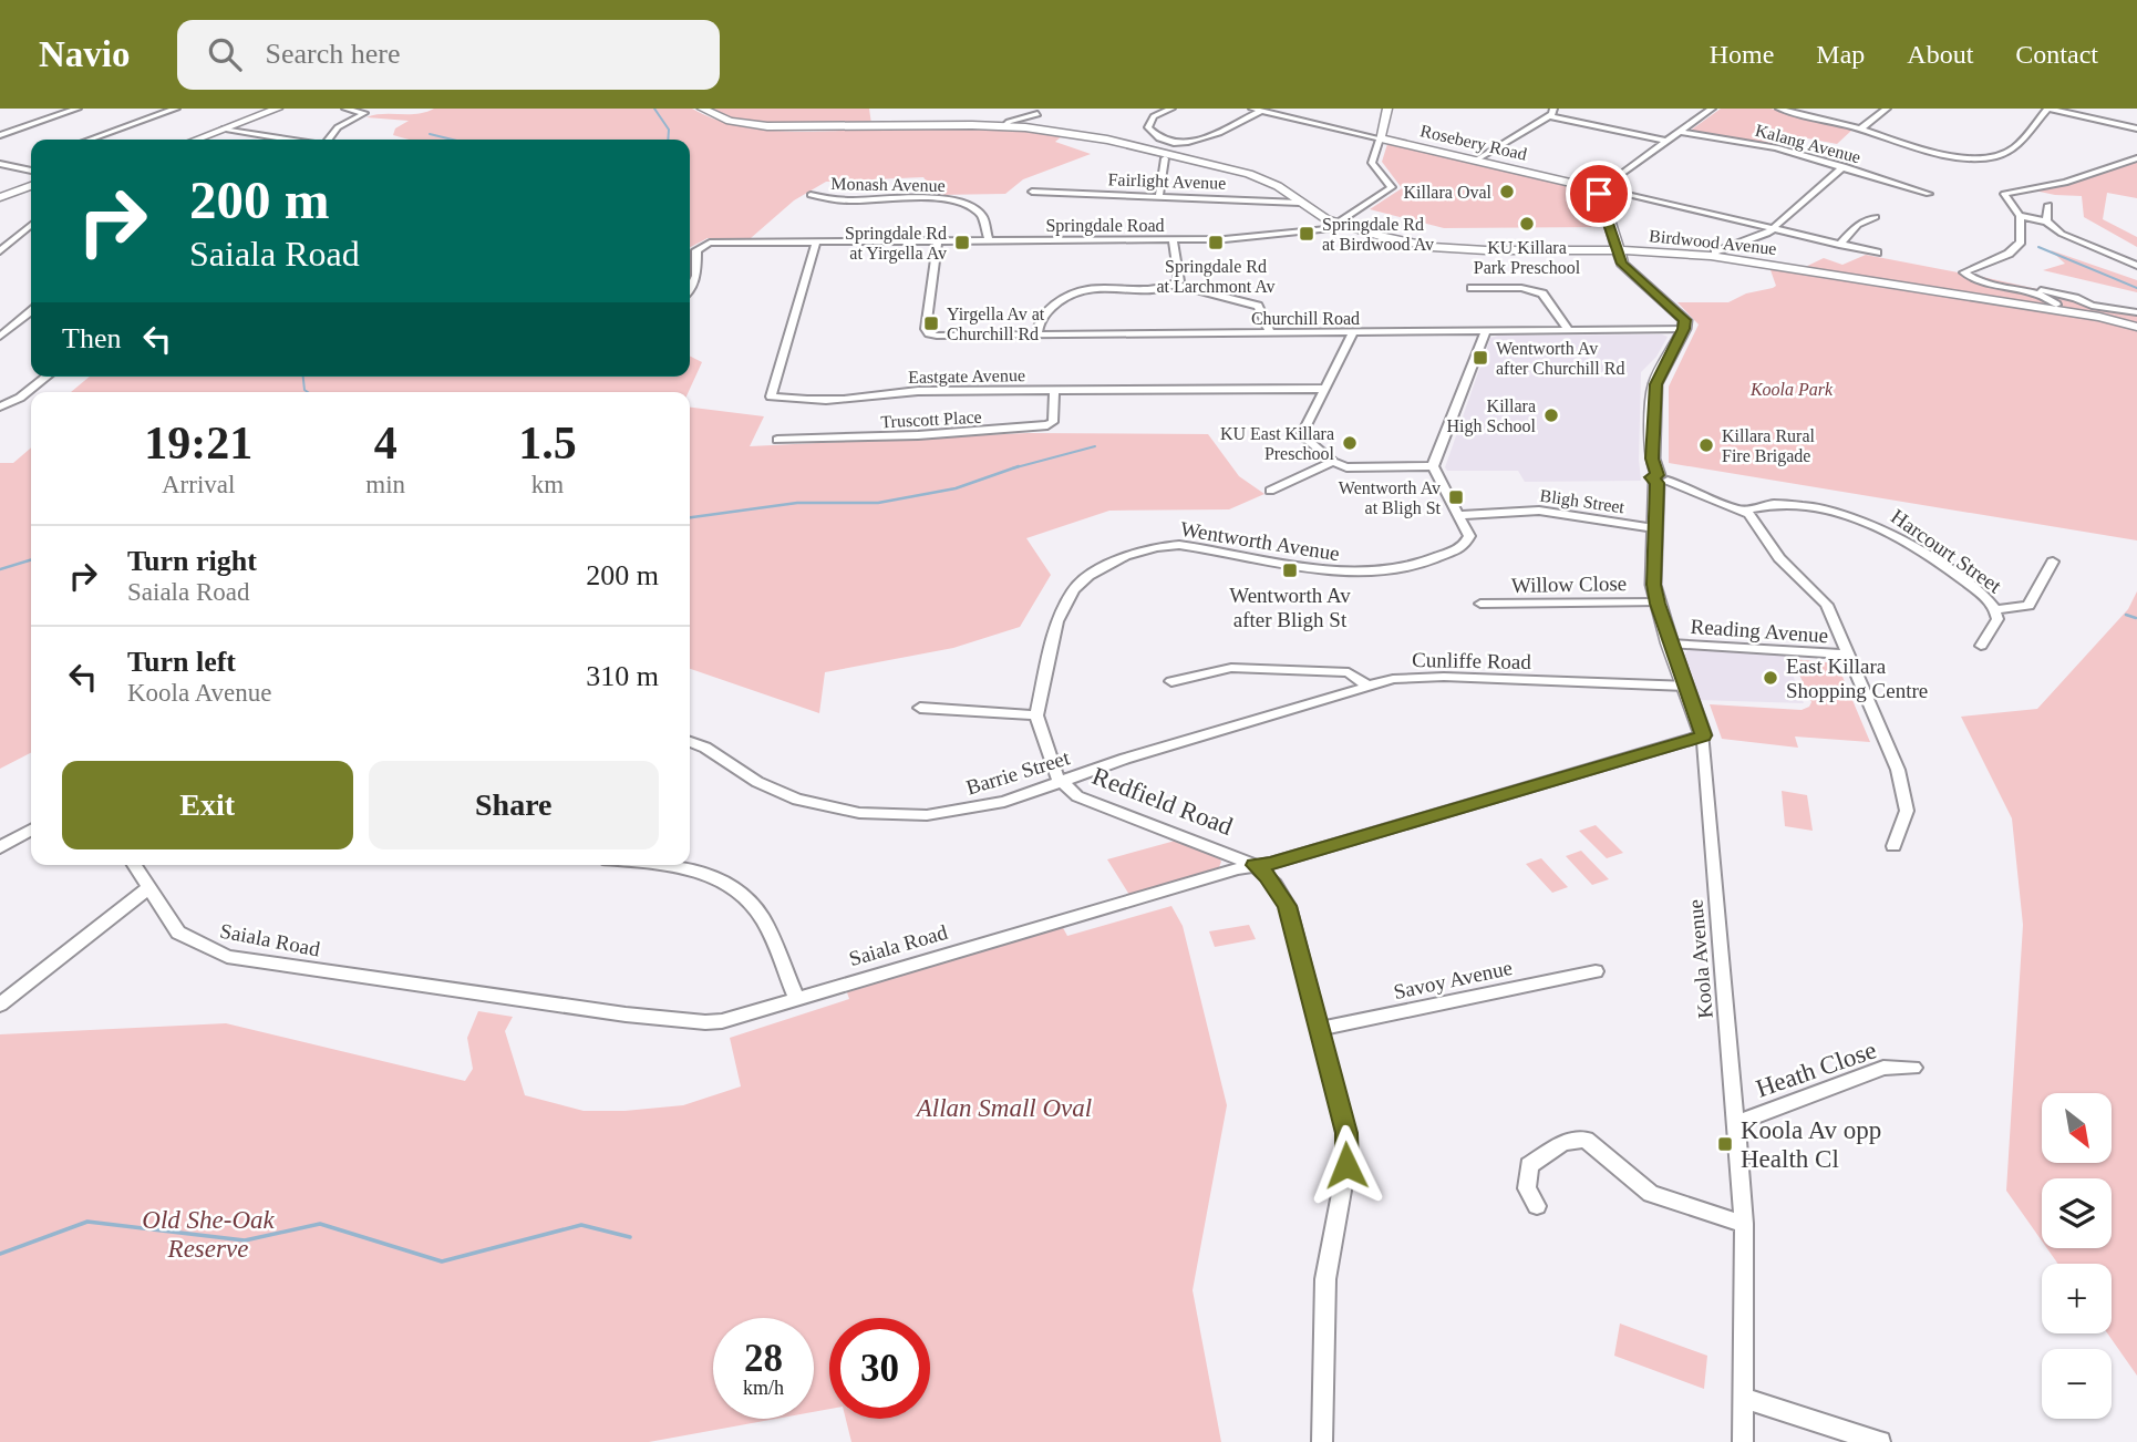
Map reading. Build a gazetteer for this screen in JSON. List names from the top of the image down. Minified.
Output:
{"streets":{"main road":["Rosebery Road","Springdale Road","Birdwood Avenue","Koola Avenue"],"street":["Kalang Avenue","Fairlight Avenue","Monash Avenue","Churchill Road","Eastgate Avenue","Truscott Place","Bligh Street","Wentworth Avenue","Harcourt Street","Willow Close","Reading Avenue","Cunliffe Road","Barrie Street","Redfield Road","Saiala Road","Savoy Avenue","Heath Close"]},"crossings":[["Rosebery Road","Springdale Road"],["Fairlight Avenue","Birdwood Avenue"],["Monash Avenue","Springdale Road"],["Springdale Road","Birdwood Avenue"],["Springdale Road","Churchill Road"],["Springdale Road","Eastgate Avenue"],["Churchill Road","Koola Avenue"],["Eastgate Avenue","Truscott Place"],["Bligh Street","Wentworth Avenue"],["Bligh Street","Koola Avenue"],["Willow Close","Koola Avenue"],["Reading Avenue","Koola Avenue"],["Cunliffe Road","Barrie Street"],["Cunliffe Road","Koola Avenue"],["Barrie Street","Redfield Road"],["Redfield Road","Saiala Road"],["Redfield Road","Savoy Avenue"],["Saiala Road","Koola Avenue"],["Koola Avenue","Heath Close"]],"parks":["Koola Park","Allan Small Oval","Old She-Oak Reserve"],"places":{"other":["Killara Oval","KU Killara Park Preschool","Killara High School","KU East Killara Preschool","Killara Rural Fire Brigade","East Killara Shopping Centre"],"transit":["Springdale Rd at Birdwood Av","Springdale Rd at Yirgella Av","Springdale Rd at Larchmont Av","Yirgella Av at Churchill Rd","Wentworth Av after Churchill Rd","Wentworth Av at Bligh St","Wentworth Av after Bligh St","Koola Av opp Health Cl"]},"north":"bottom right","page":{"header":"Navio","search":"Search here","nav":["Home","Map","About","Contact"],"turn":["200 m","Saiala Road"],"then":"Then","eta":["19:21","Arrival","4","min","1.5","km"],"list":[{"name":"Turn right","note":"Saiala Road","value":"200 m"},{"name":"Turn left","note":"Koola Avenue","value":"310 m"}],"buttons":["Exit","Share"],"map_buttons":["+","−"],"speed":"28 km/h","limit":"30"}}
